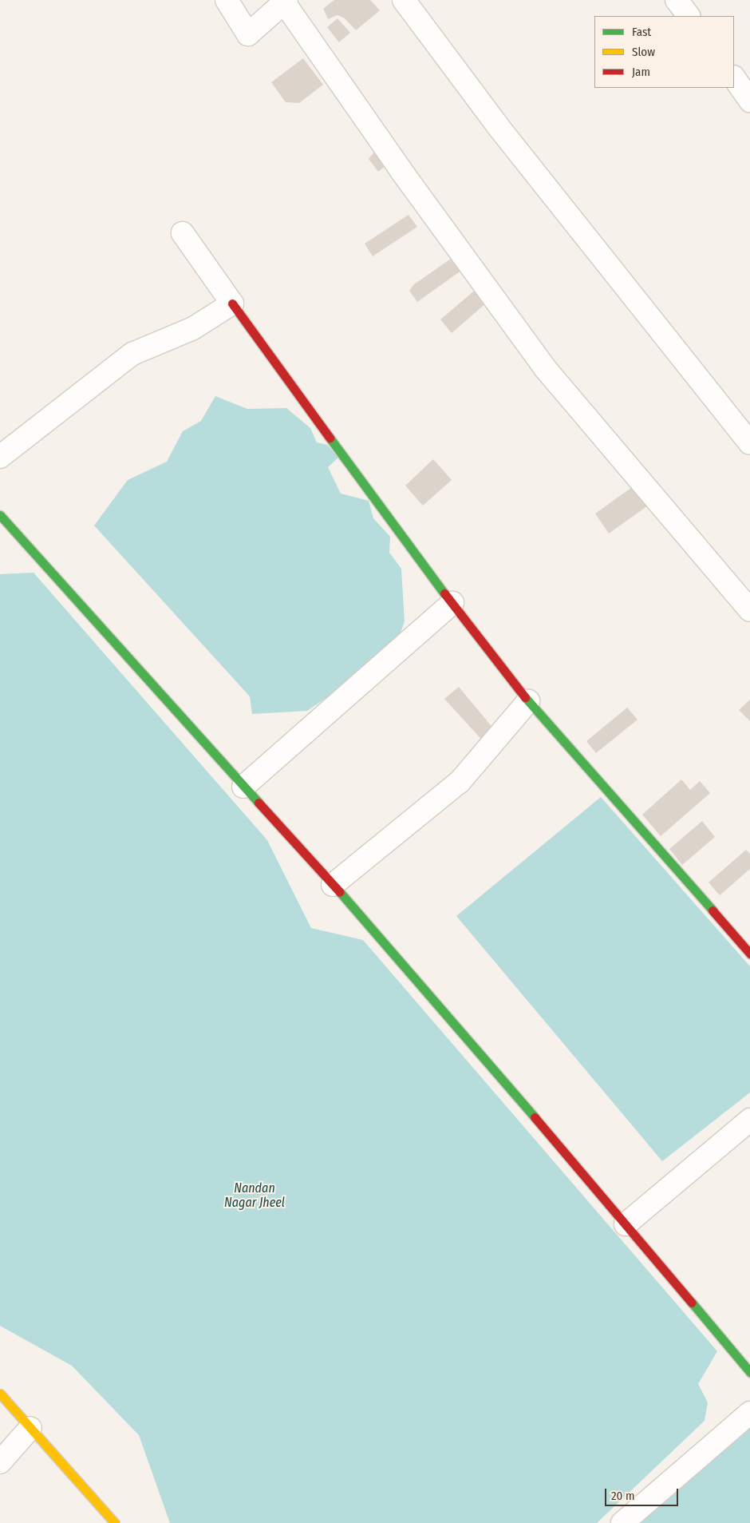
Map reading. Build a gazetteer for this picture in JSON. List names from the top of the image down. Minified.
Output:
{"water":["Nandan Nagar Jheel"],"legend":["Fast","Slow","Jam"],"scale_bar":"20 m"}
